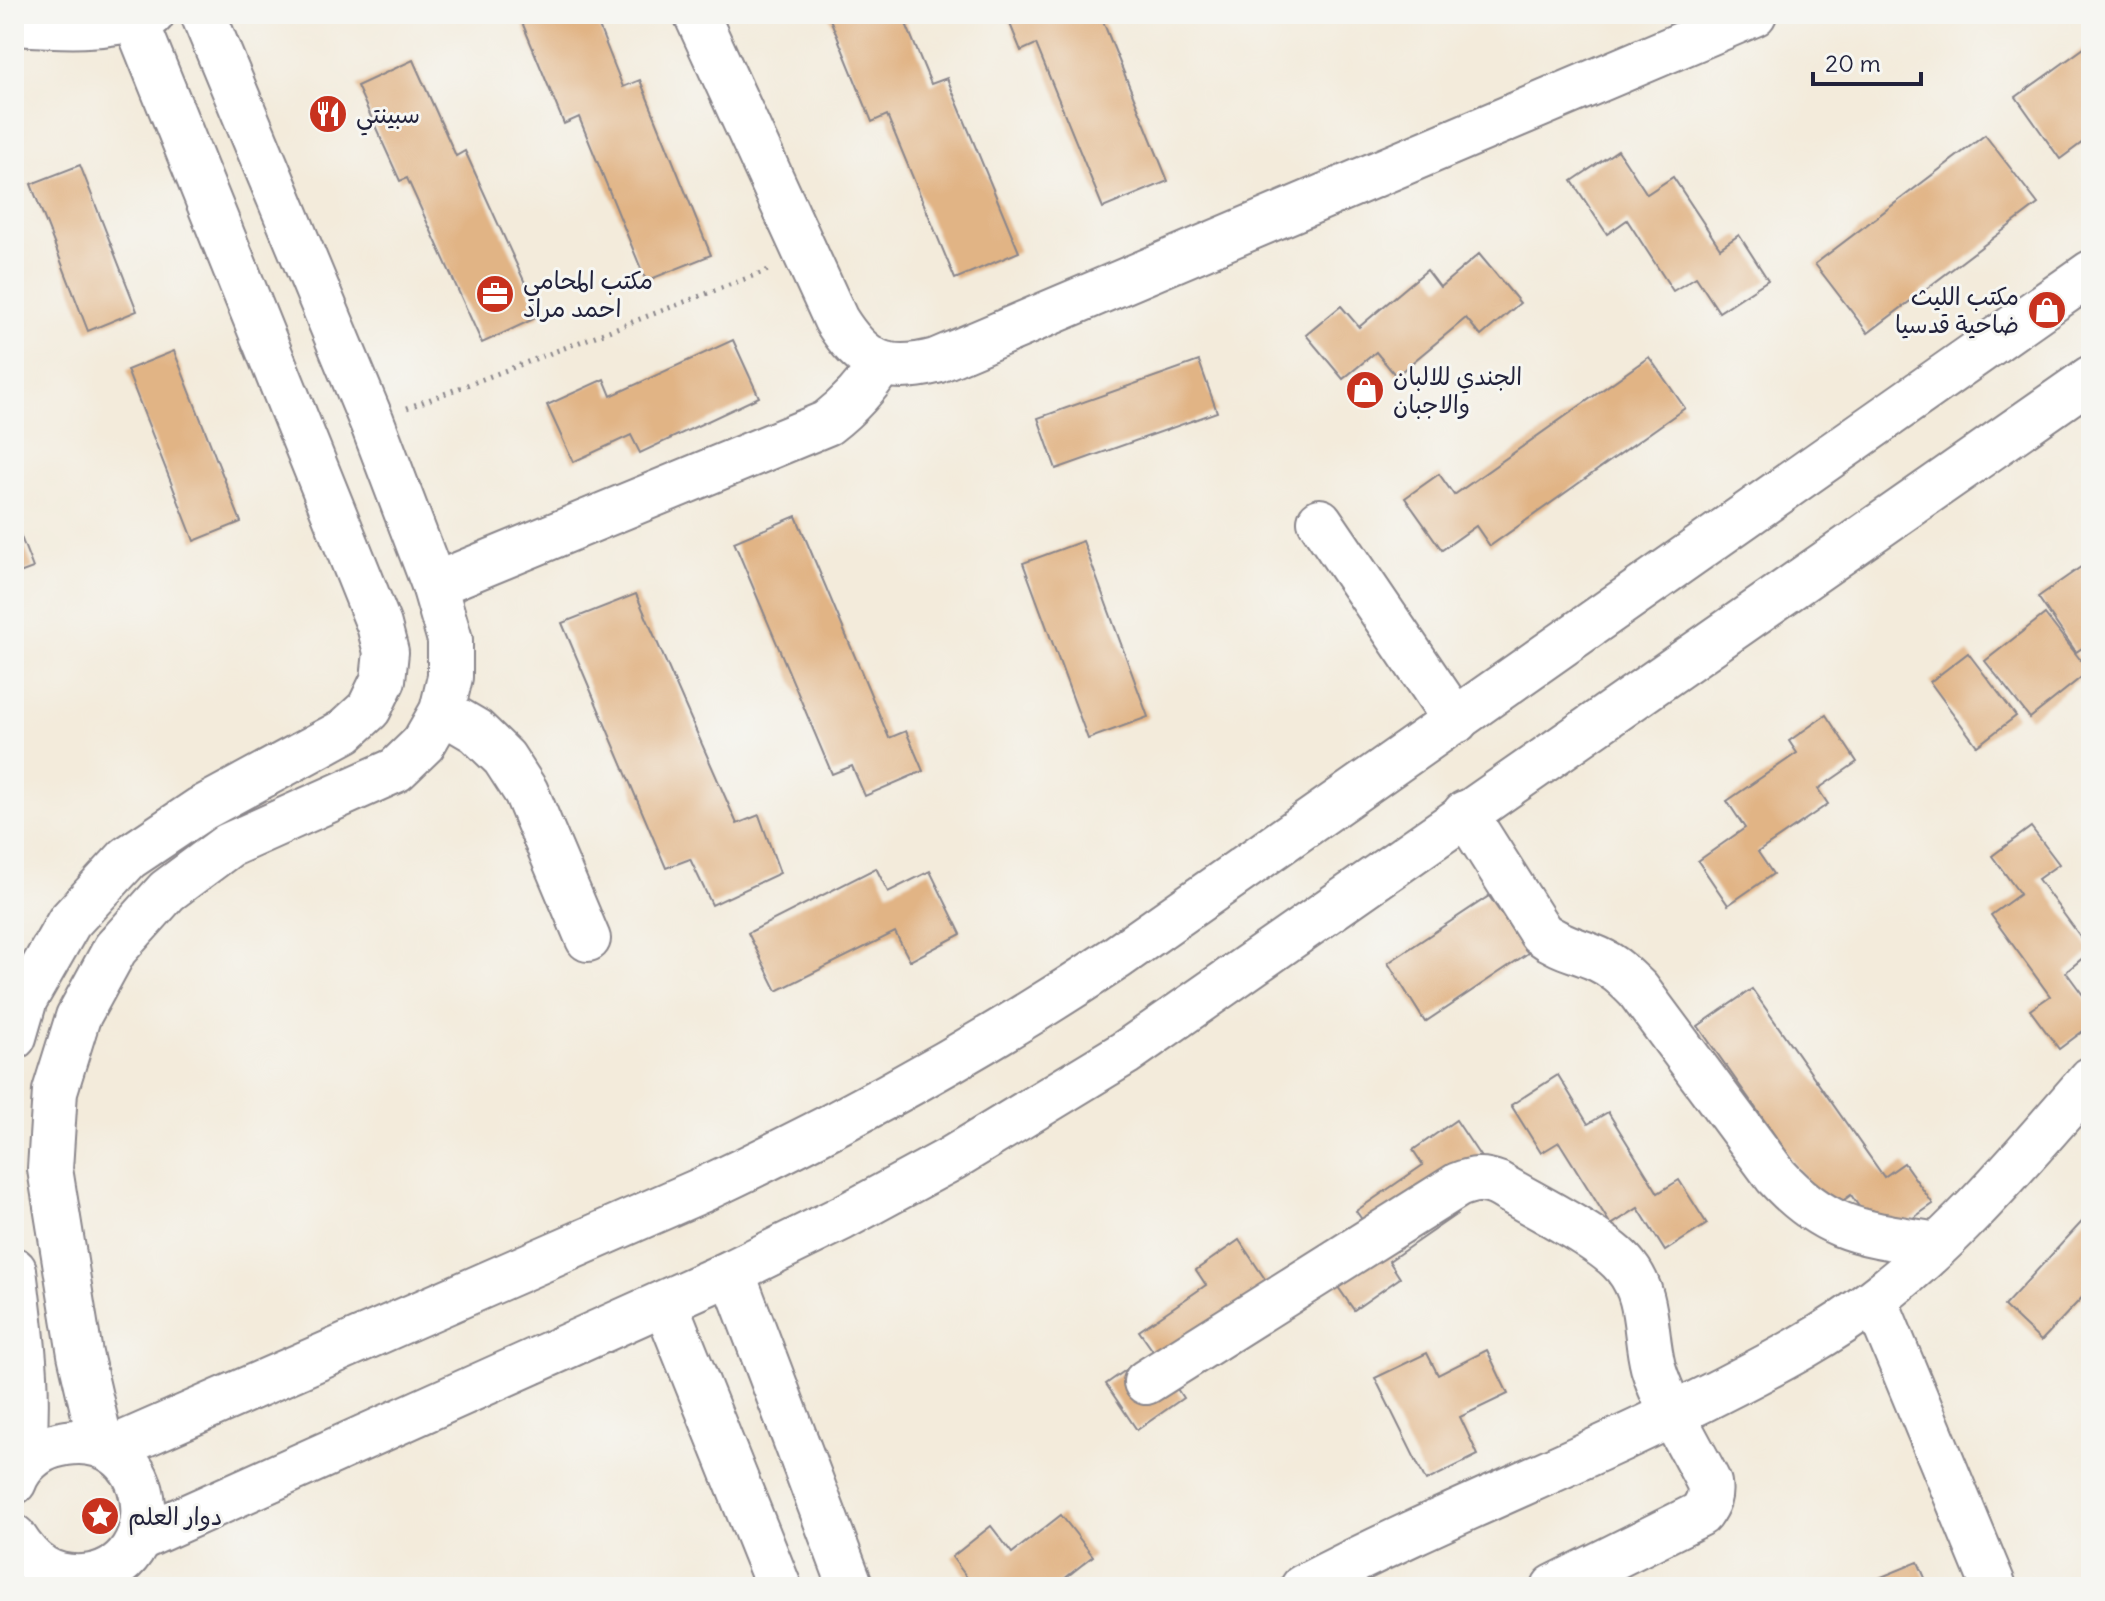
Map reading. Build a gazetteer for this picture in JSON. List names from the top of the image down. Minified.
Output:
{"places":{"restaurant":["سبينتي"],"office":["مكتب المحامي احمد مراد"],"shop":["مكتب الليث ضاحية قدسيا","الجندي للالبان والاجبان"],"place":["دوار العلم"]},"scale_bar":"20 m"}
